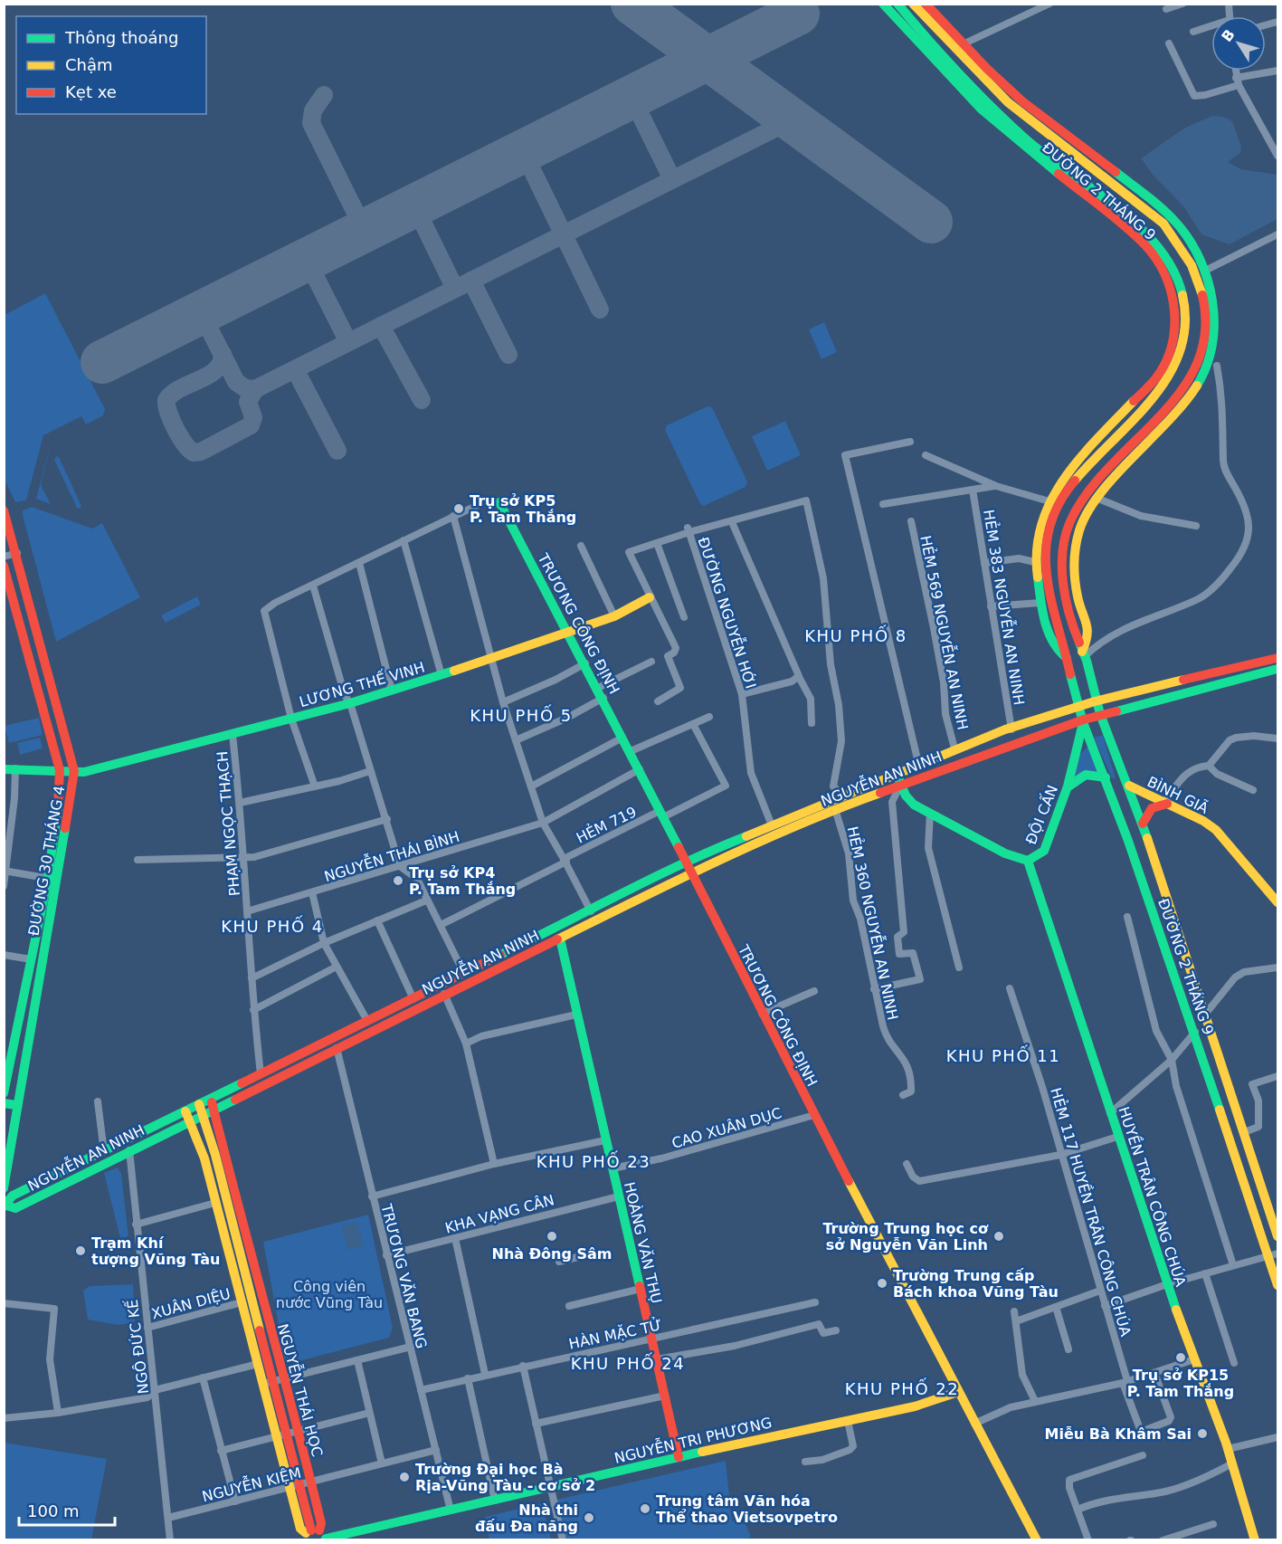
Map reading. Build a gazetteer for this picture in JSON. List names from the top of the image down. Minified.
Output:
{"streets":{"main road":["ĐƯỜNG 2 THÁNG 9","TRƯƠNG CÔNG ĐỊNH","LƯƠNG THẾ VINH","NGUYỄN AN NINH","BÌNH GIÃ","ĐỘI CẤN","ĐƯỜNG 30 THÁNG 4","HUYỀN TRÂN CÔNG CHÚA","HOÀNG VĂN THỤ","NGUYỄN THÁI HỌC","NGUYỄN TRI PHƯƠNG"],"street":["HẺM 383 NGUYỄN AN NINH","ĐƯỜNG NGUYỄN HỚI","HẺM 569 NGUYỄN AN NINH","PHẠM NGỌC THẠCH","HẺM 719","NGUYỄN THÁI BÌNH","HẺM 360 NGUYỄN AN NINH","CAO XUÂN DỤC","HẺM 117 HUYỀN TRÂN CÔNG CHÚA","KHA VẠNG CÂN","TRƯƠNG VĂN BANG","XUÂN DIỆU","HÀN MẶC TỬ","NGÔ ĐỨC KẾ","NGUYỄN KIỆM"]},"crossings":[["ĐƯỜNG 2 THÁNG 9","NGUYỄN AN NINH"],["ĐƯỜNG 2 THÁNG 9","BÌNH GIÃ"],["ĐƯỜNG 2 THÁNG 9","ĐỘI CẤN"],["HẺM 383 NGUYỄN AN NINH","NGUYỄN AN NINH"],["ĐƯỜNG NGUYỄN HỚI","LƯƠNG THẾ VINH"],["ĐƯỜNG NGUYỄN HỚI","NGUYỄN AN NINH"],["TRƯƠNG CÔNG ĐỊNH","LƯƠNG THẾ VINH"],["TRƯƠNG CÔNG ĐỊNH","NGUYỄN AN NINH"],["TRƯƠNG CÔNG ĐỊNH","HẺM 719"],["TRƯƠNG CÔNG ĐỊNH","NGUYỄN THÁI BÌNH"],["TRƯƠNG CÔNG ĐỊNH","CAO XUÂN DỤC"],["TRƯƠNG CÔNG ĐỊNH","NGUYỄN TRI PHƯƠNG"],["HẺM 569 NGUYỄN AN NINH","NGUYỄN AN NINH"],["LƯƠNG THẾ VINH","PHẠM NGỌC THẠCH"],["LƯƠNG THẾ VINH","ĐƯỜNG 30 THÁNG 4"],["NGUYỄN AN NINH","ĐỘI CẤN"],["NGUYỄN AN NINH","PHẠM NGỌC THẠCH"],["NGUYỄN AN NINH","HẺM 360 NGUYỄN AN NINH"],["NGUYỄN AN NINH","HOÀNG VĂN THỤ"],["NGUYỄN AN NINH","TRƯƠNG VĂN BANG"],["NGUYỄN AN NINH","NGÔ ĐỨC KẾ"],["NGUYỄN AN NINH","NGUYỄN THÁI HỌC"],["ĐỘI CẤN","HUYỀN TRÂN CÔNG CHÚA"],["PHẠM NGỌC THẠCH","NGUYỄN THÁI BÌNH"],["CAO XUÂN DỤC","HOÀNG VĂN THỤ"],["KHA VẠNG CÂN","HOÀNG VĂN THỤ"],["KHA VẠNG CÂN","TRƯƠNG VĂN BANG"],["HOÀNG VĂN THỤ","HÀN MẶC TỬ"],["HOÀNG VĂN THỤ","NGUYỄN TRI PHƯƠNG"],["TRƯƠNG VĂN BANG","HÀN MẶC TỬ"],["TRƯƠNG VĂN BANG","NGUYỄN TRI PHƯƠNG"],["TRƯƠNG VĂN BANG","NGUYỄN KIỆM"],["XUÂN DIỆU","NGÔ ĐỨC KẾ"],["NGÔ ĐỨC KẾ","NGUYỄN KIỆM"],["NGUYỄN THÁI HỌC","NGUYỄN TRI PHƯƠNG"],["NGUYỄN THÁI HỌC","NGUYỄN KIỆM"]],"districts":["KHU PHỐ 8","KHU PHỐ 5","KHU PHỐ 4","KHU PHỐ 11","KHU PHỐ 23","KHU PHỐ 24","KHU PHỐ 22"],"parks":["Công viên nước Vũng Tàu"],"places":["Trụ sở KP5 P. Tam Thắng","Trụ sở KP4 P. Tam Thắng","Nhà Đông Sâm","Trường Trung học cơ sở Nguyễn Văn Linh","Trạm Khí tượng Vũng Tàu","Trường Trung cấp Bách khoa Vũng Tàu","Trụ sở KP15 P. Tam Thắng","Miễu Bà Khâm Sai","Trường Đại học Bà Rịa-Vũng Tàu - cơ sở 2","Trung tâm Văn hóa Thể thao Vietsovpetro","Nhà thi đấu Đa năng"],"legend":["Thông thoáng","Chậm","Kẹt xe"],"scale_bar":"100 m","north":"top left"}
